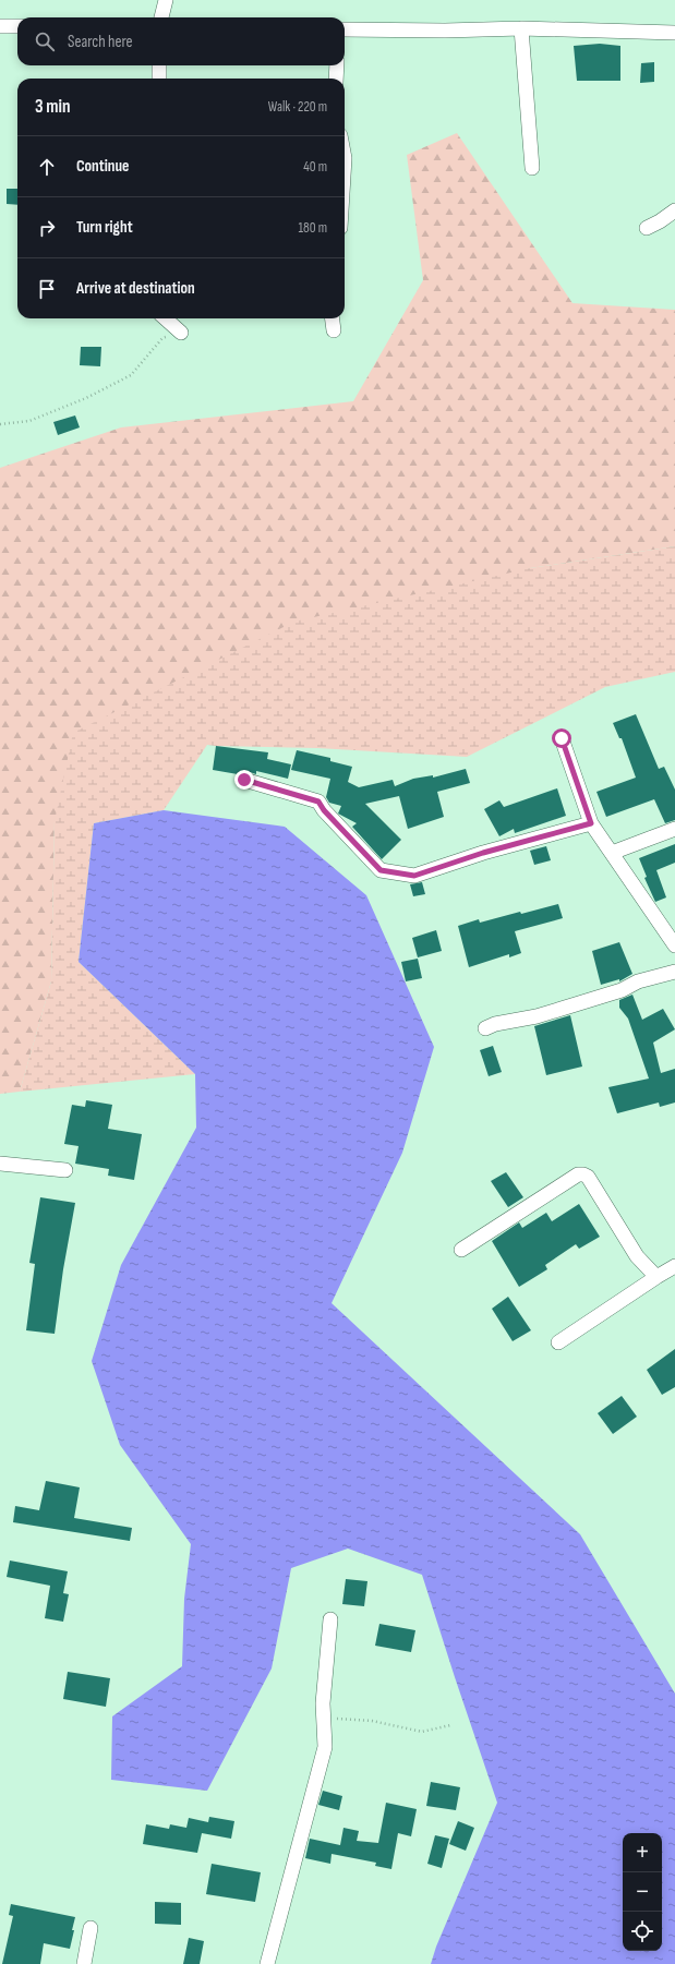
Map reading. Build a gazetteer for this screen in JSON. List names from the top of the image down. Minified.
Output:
{"page":{"search":"Search here","heading":["3 min","Walk · 220 m"],"list":[["Continue","40 m"],["Turn right","180 m"],"Arrive at destination"],"map_buttons":["+","−"]}}
